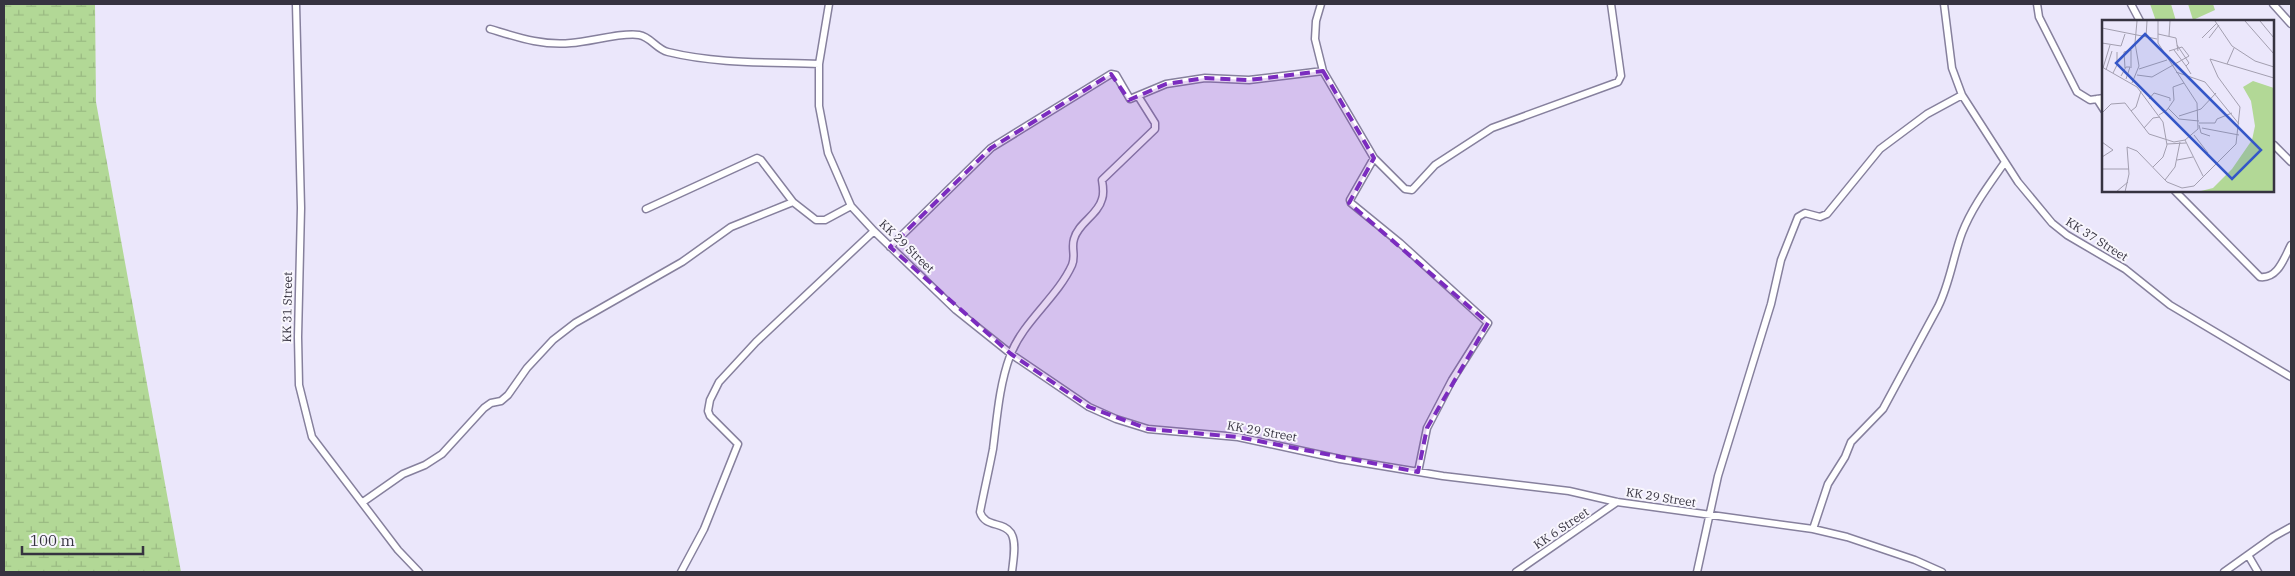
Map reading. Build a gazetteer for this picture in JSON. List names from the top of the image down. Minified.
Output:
{"streets":{"street":["KK 37 Street","KK 29 Street","KK 31 Street","KK 6 Street"]},"crossings":[["KK 29 Street","KK 6 Street"]],"scale_bar":"100 m"}
